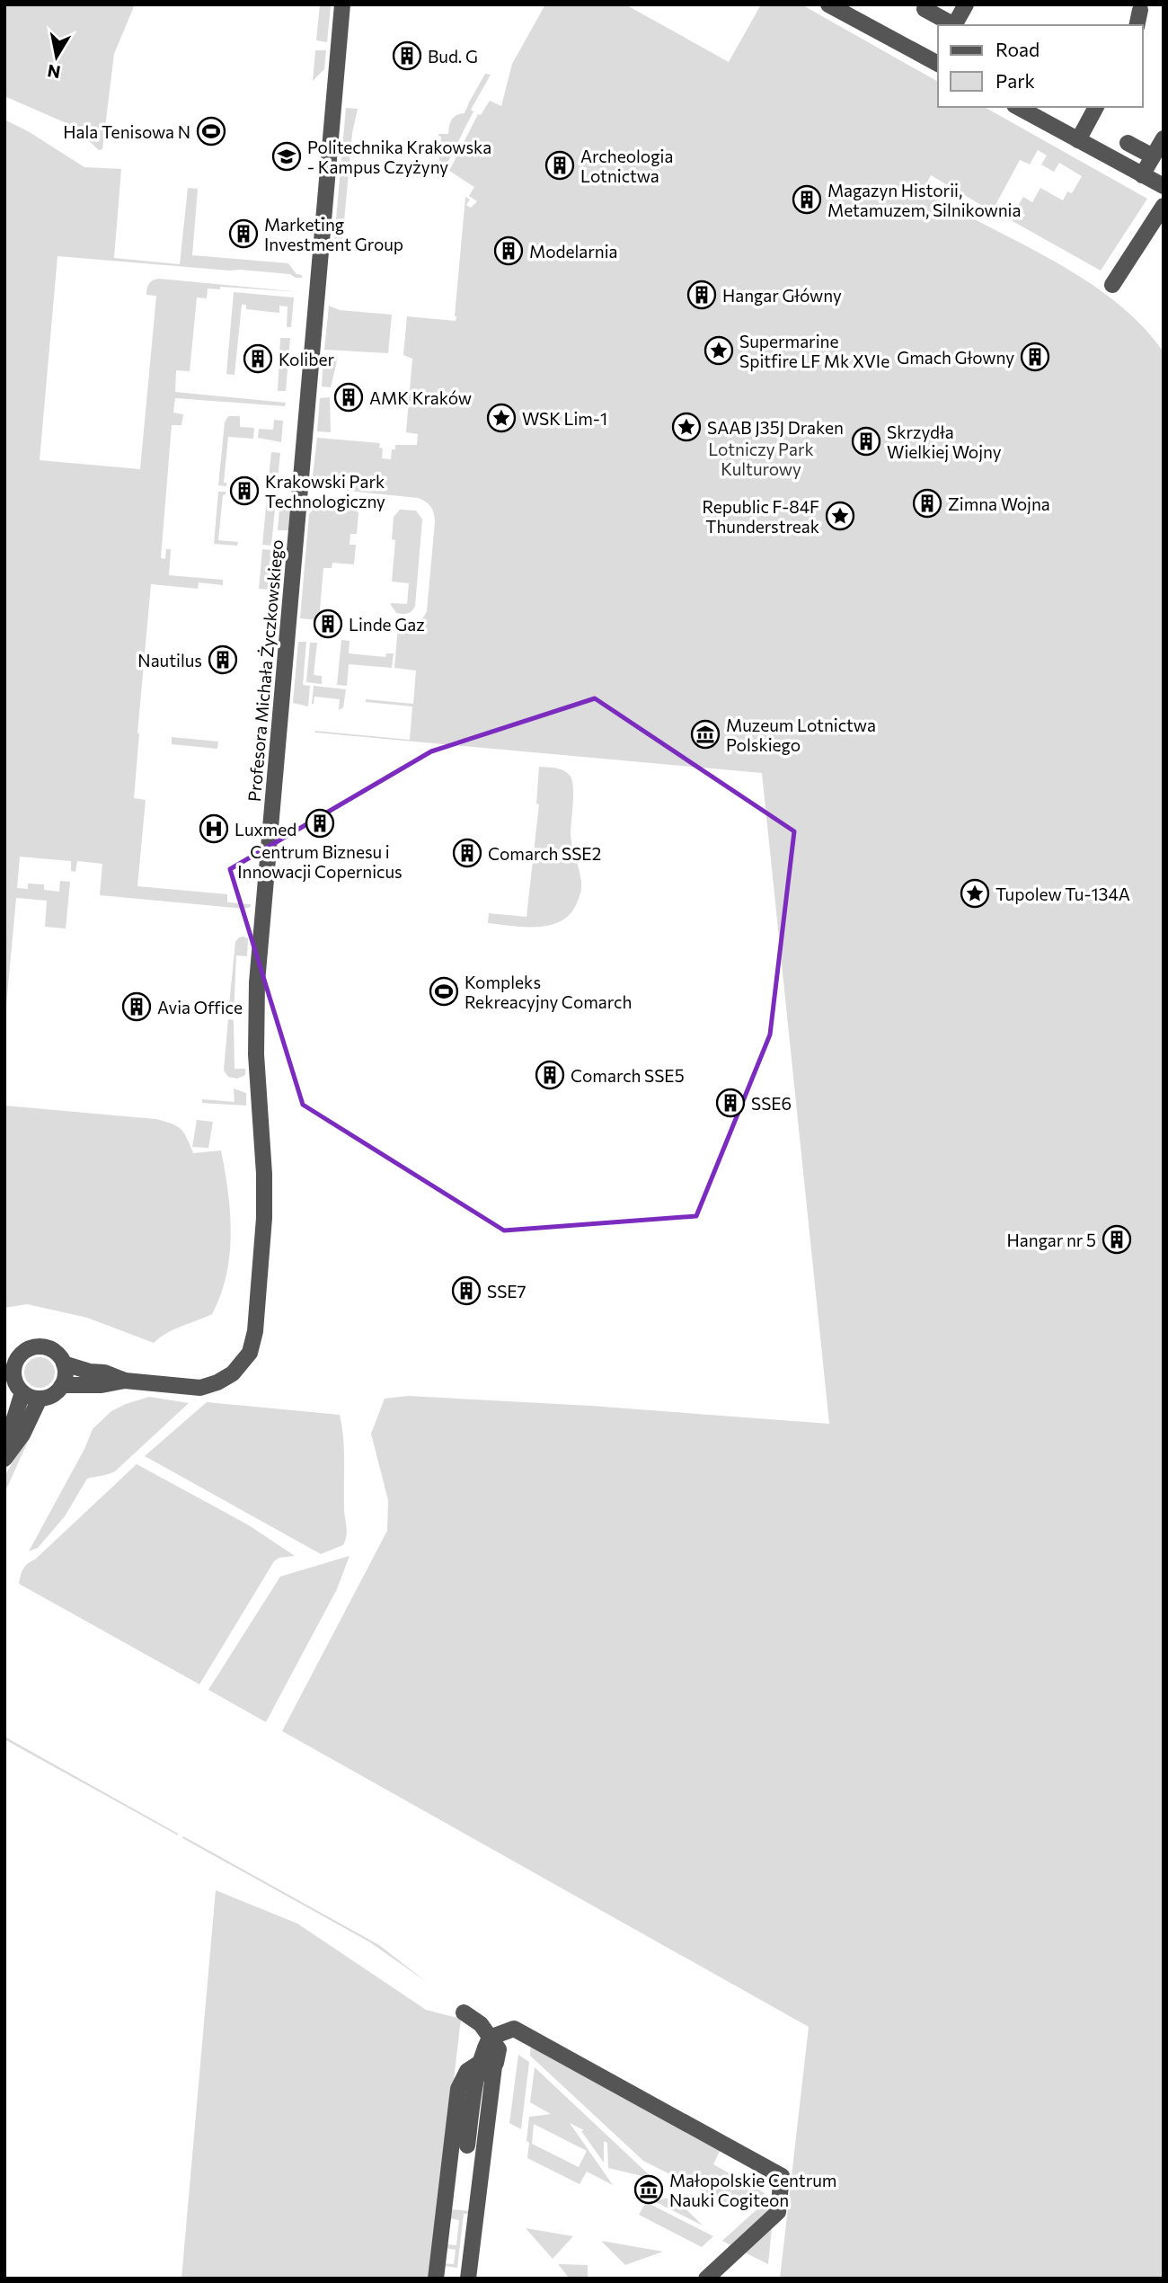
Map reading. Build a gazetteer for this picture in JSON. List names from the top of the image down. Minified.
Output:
{"streets":{"street":["Profesora Michała Życzkowskiego"]},"parks":["Lotniczy Park Kulturowy"],"places":{"building":["Bud. G","Archeologia Lotnictwa","Magazyn Historii, Metamuzem, Silnikownia","Marketing Investment Group","Modelarnia","Hangar Główny","Gmach Głowny","Koliber","AMK Kraków","Skrzydła Wielkiej Wojny","Krakowski Park Technologiczny","Zimna Wojna","Linde Gaz","Nautilus","Centrum Biznesu i Innowacji Copernicus","Comarch SSE2","Avia Office","Comarch SSE5","SSE6","Hangar nr 5","SSE7"],"sports":["Hala Tenisowa N","Kompleks Rekreacyjny Comarch"],"school or university":["Politechnika Krakowska - Kampus Czyżyny"],"place":["Supermarine Spitfire LF Mk XVIe","WSK Lim-1","SAAB J35J Draken","Republic F-84F Thunderstreak","Tupolew Tu-134A"],"museum":["Muzeum Lotnictwa Polskiego","Małopolskie Centrum Nauki Cogiteon"],"hospital":["Luxmed"]},"legend":["Road","Park"],"north":"bottom"}
